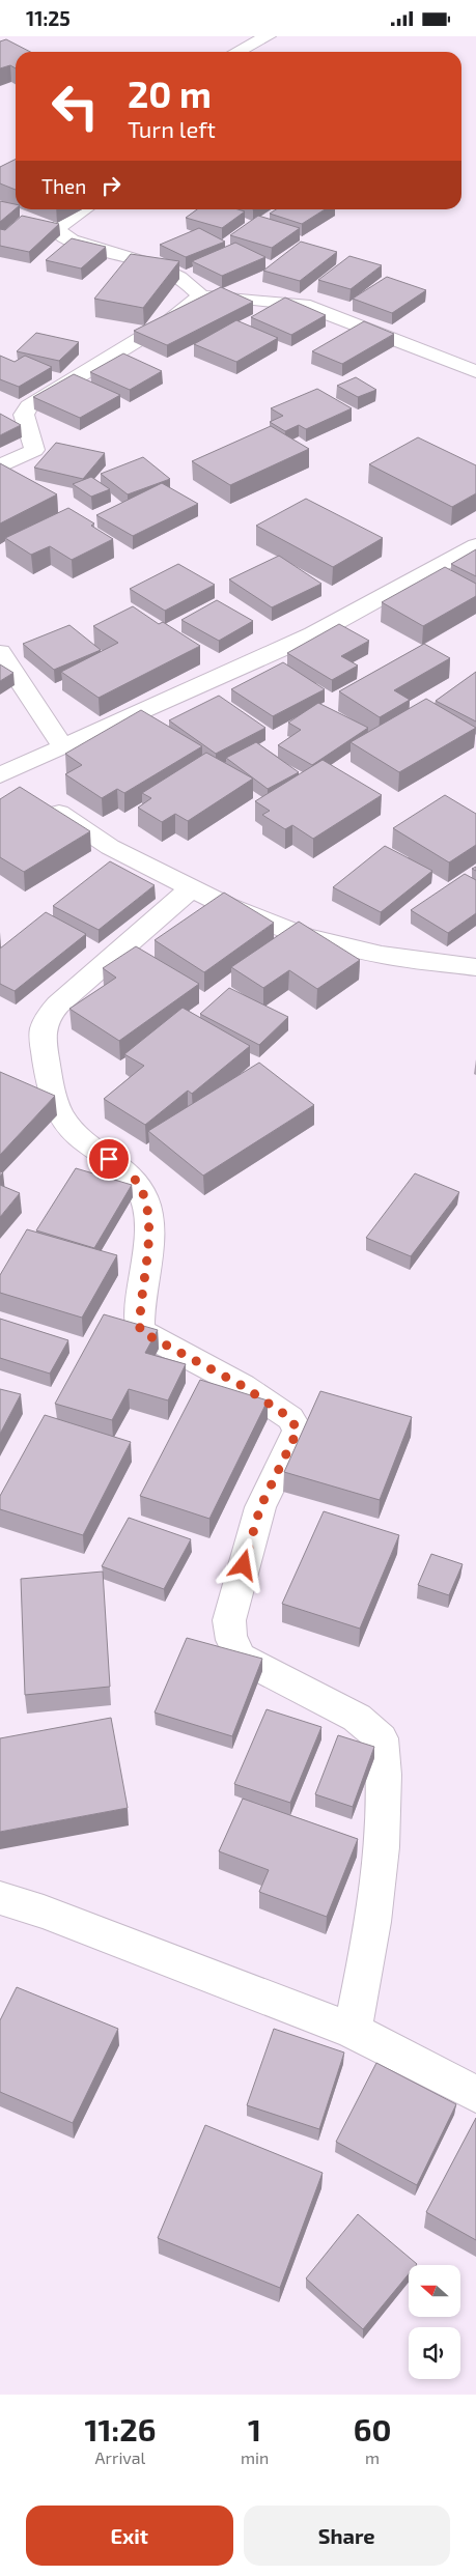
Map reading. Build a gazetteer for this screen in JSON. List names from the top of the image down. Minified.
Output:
{"north":"left","page":{"status":"11:25","turn":["20 m","Turn left"],"then":"Then","eta":["11:26","Arrival","1","min","60","m"],"buttons":["Exit","Share"]}}
